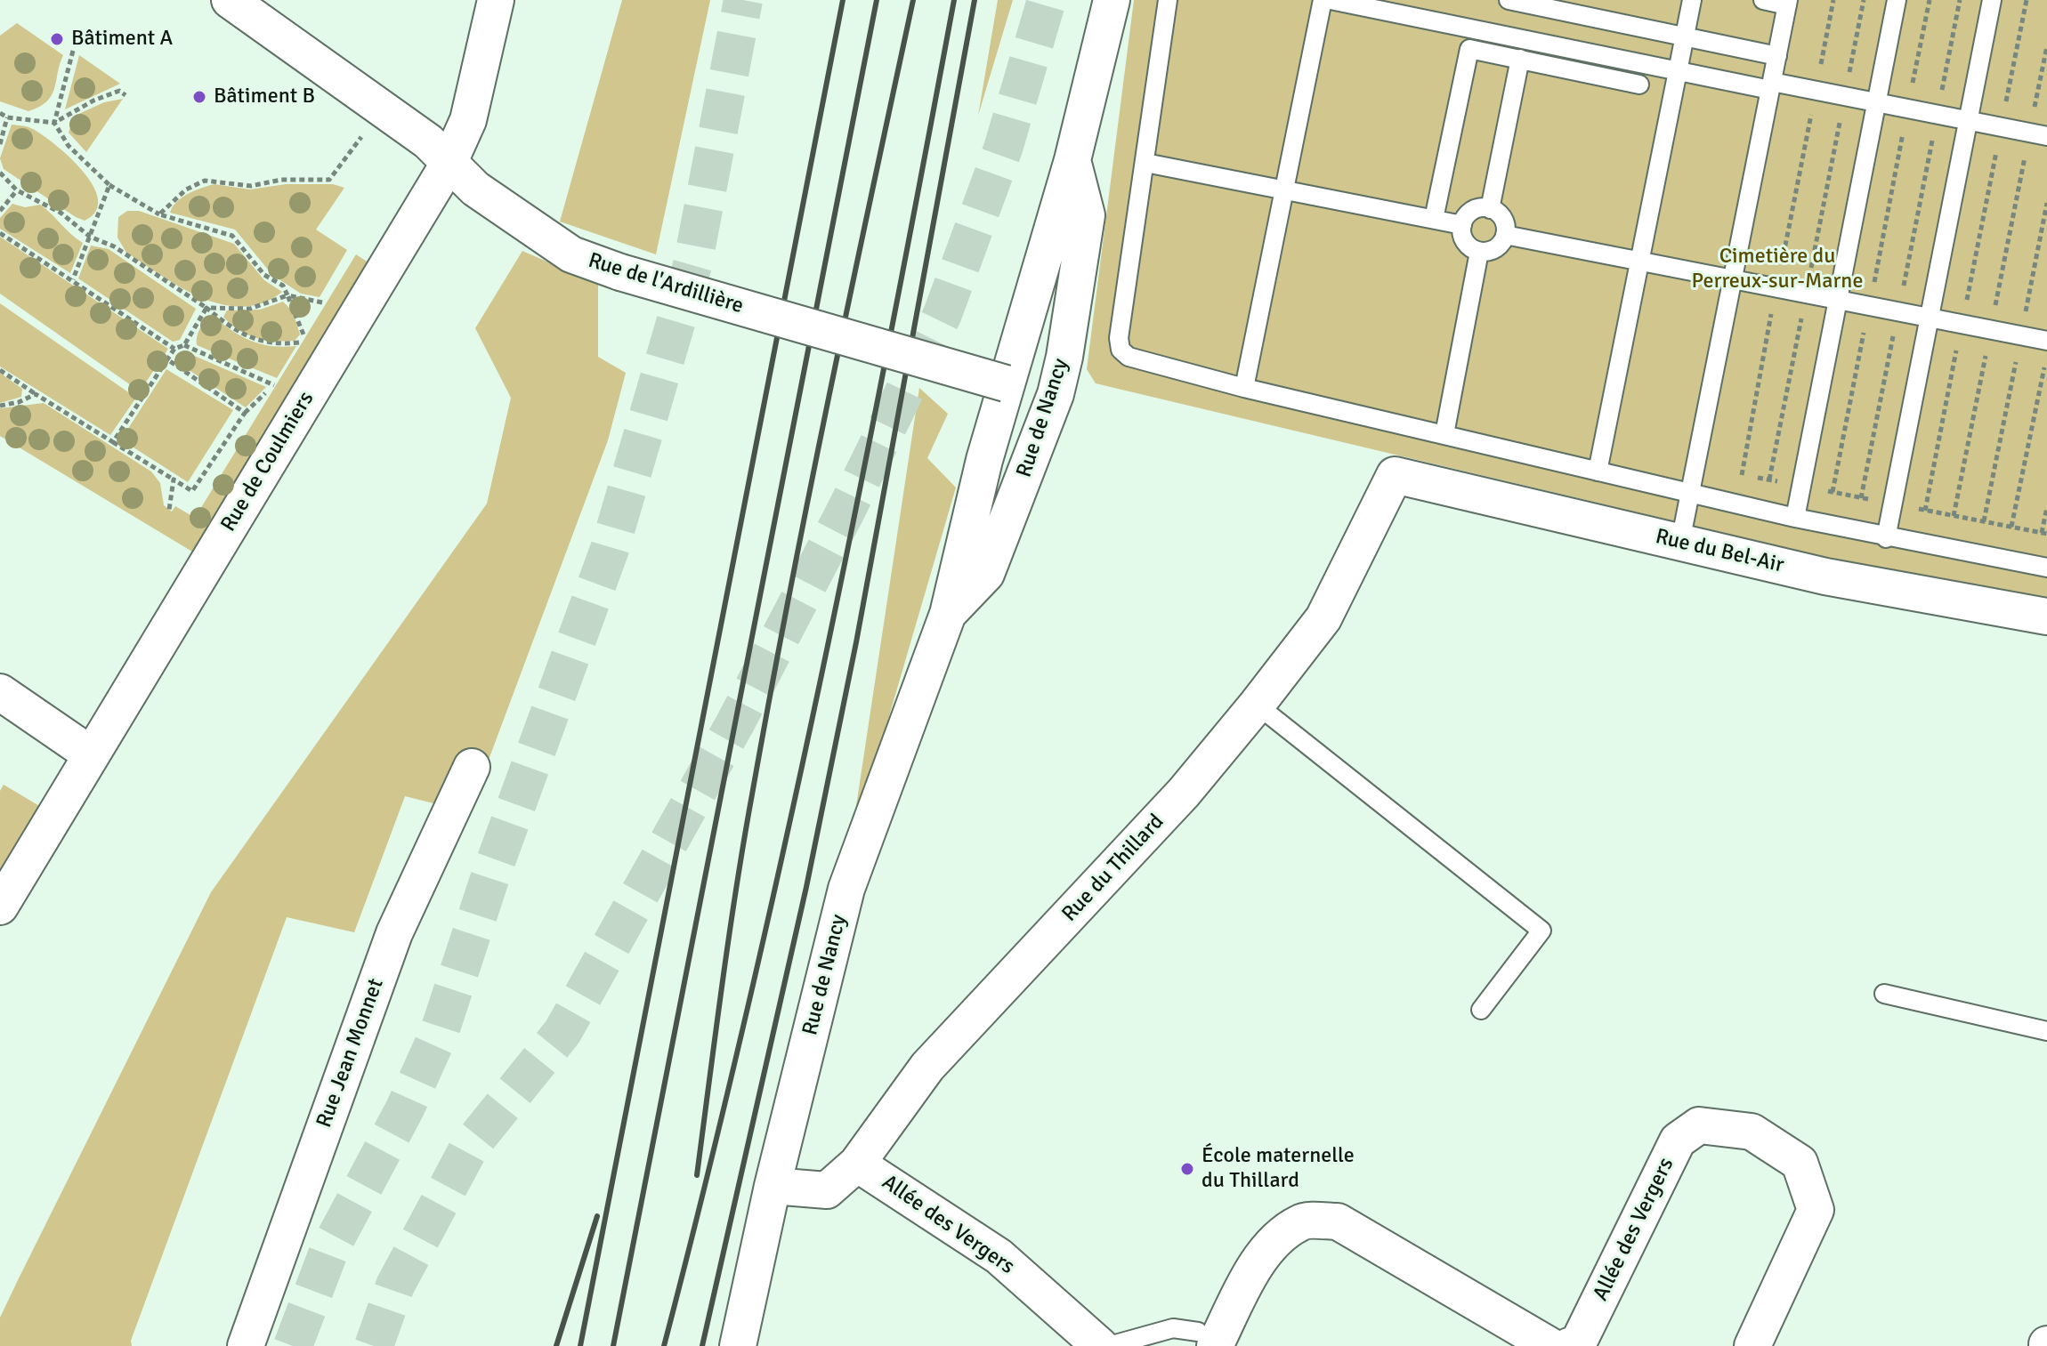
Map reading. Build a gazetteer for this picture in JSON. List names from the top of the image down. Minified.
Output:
{"streets":{"street":["Rue de l'Ardillière","Rue de Nancy","Rue de Coulmiers","Rue du Bel-Air","Rue du Thillard","Rue Jean Monnet","Allée des Vergers"]},"crossings":[["Rue de l'Ardillière","Rue de Nancy"],["Rue de l'Ardillière","Rue de Coulmiers"],["Rue de Nancy","Rue du Thillard"],["Rue du Bel-Air","Rue du Thillard"],["Rue du Thillard","Allée des Vergers"]],"parks":["Cimetière du Perreux-sur-Marne"],"places":["Bâtiment A","Bâtiment B","École maternelle du Thillard"]}
